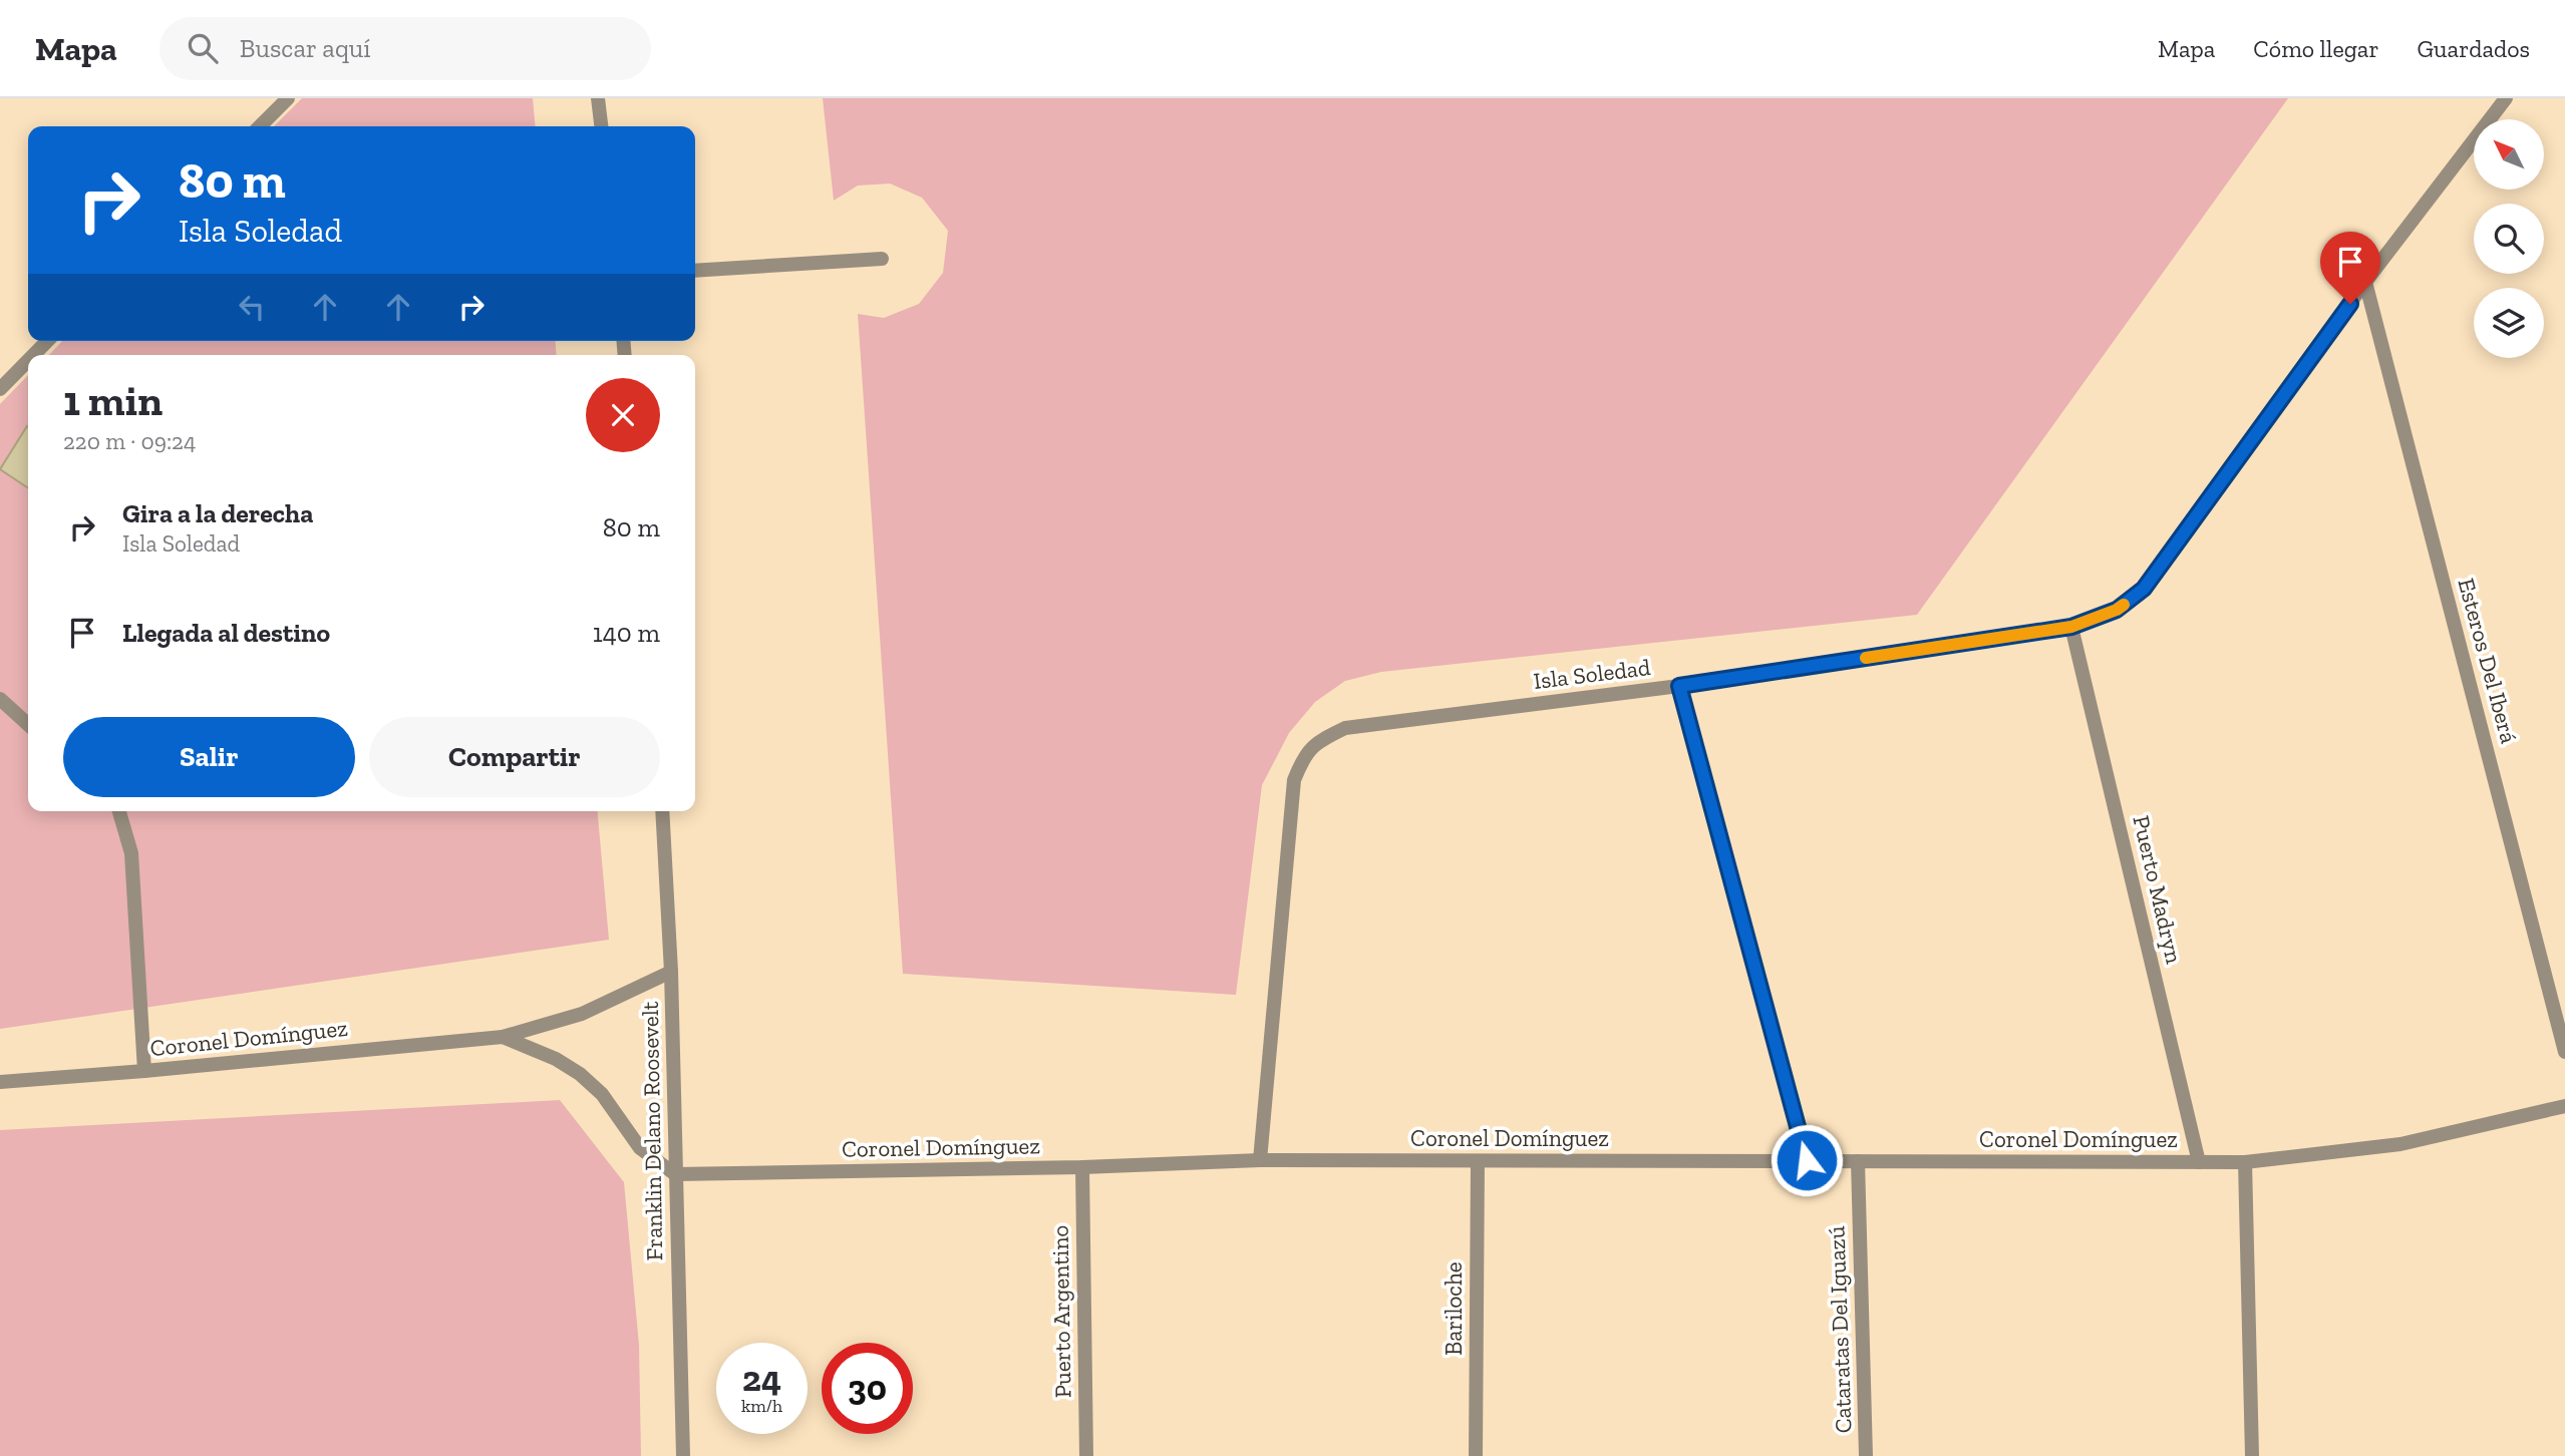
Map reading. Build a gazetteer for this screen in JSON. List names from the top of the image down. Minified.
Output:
{"streets":{"street":["Esteros Del Iberá","Isla Soledad","Puerto Madryn","Coronel Domínguez","Franklin Delano Roosevelt","Bariloche","Puerto Argentino","Cataratas Del Iguazú"]},"crossings":[["Esteros Del Iberá","Isla Soledad"],["Isla Soledad","Puerto Madryn"],["Isla Soledad","Coronel Domínguez"],["Puerto Madryn","Coronel Domínguez"],["Coronel Domínguez","Franklin Delano Roosevelt"],["Coronel Domínguez","Bariloche"],["Coronel Domínguez","Puerto Argentino"],["Coronel Domínguez","Cataratas Del Iguazú"]],"north":"top left","page":{"header":"Mapa","search":"Buscar aquí","nav":["Mapa","Cómo llegar","Guardados"],"turn":["80 m","Isla Soledad"],"heading":["1 min","220 m · 09:24"],"list":[{"name":"Gira a la derecha","note":"Isla Soledad","value":"80 m"},{"name":"Llegada al destino","value":"140 m"}],"buttons":["Salir","Compartir"],"speed":"24 km/h","limit":"30"}}
